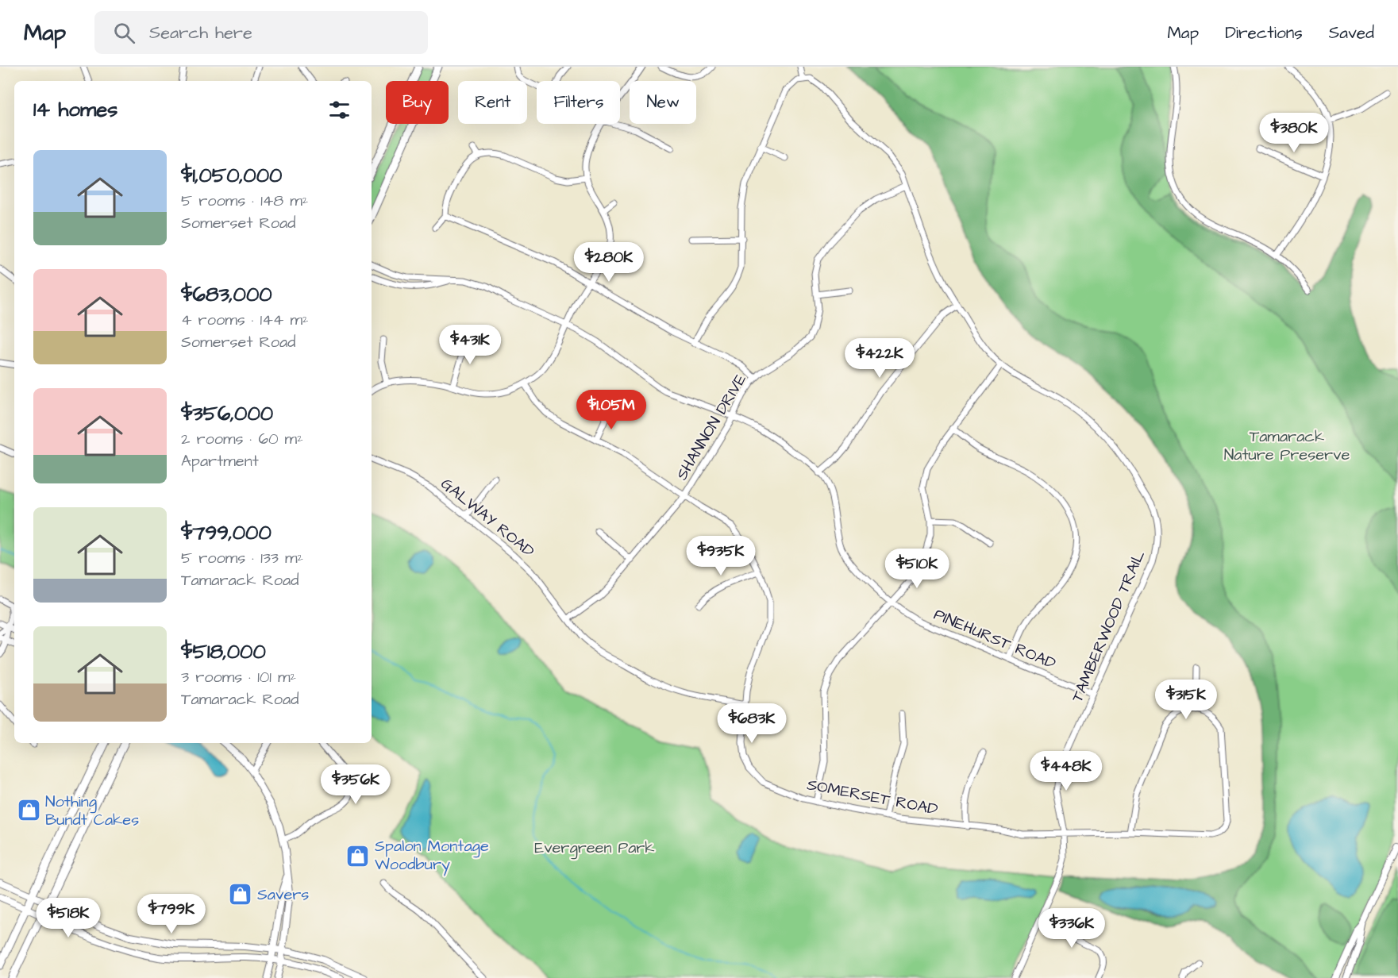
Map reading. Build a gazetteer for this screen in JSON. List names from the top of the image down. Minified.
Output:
{"streets":{"street":["SHANNON DRIVE","GALWAY ROAD","TAMBERWOOD TRAIL","PINEHURST ROAD","SOMERSET ROAD"]},"crossings":[["SHANNON DRIVE","GALWAY ROAD"],["SHANNON DRIVE","TAMBERWOOD TRAIL"],["SHANNON DRIVE","PINEHURST ROAD"],["SHANNON DRIVE","SOMERSET ROAD"],["GALWAY ROAD","SOMERSET ROAD"],["TAMBERWOOD TRAIL","PINEHURST ROAD"],["TAMBERWOOD TRAIL","SOMERSET ROAD"]],"parks":["Tamarack Nature Preserve","Evergreen Park"],"places":{"shop":["Nothing Bundt Cakes","Spalon Montage Woodbury","Savers"]},"page":{"header":"Map","search":"Search here","nav":["Map","Directions","Saved"],"chip":["Buy","Rent","Filters","New"],"heading":"14 homes","price":["$380K","$280K","$431K","$422K","$1.05M","$935K","$510K","$315K","$683K","$448K","$356K","$799K","$518K","$336K"],"list":[{"name":"$1,050,000","note":"5 rooms · 148 m² · Somerset Road"},{"name":"$683,000","note":"4 rooms · 144 m² · Somerset Road"},{"name":"$356,000","note":"2 rooms · 60 m² · Apartment"},{"name":"$799,000","note":"5 rooms · 133 m² · Tamarack Road"},{"name":"$518,000","note":"3 rooms · 101 m² · Tamarack Road"}]}}
